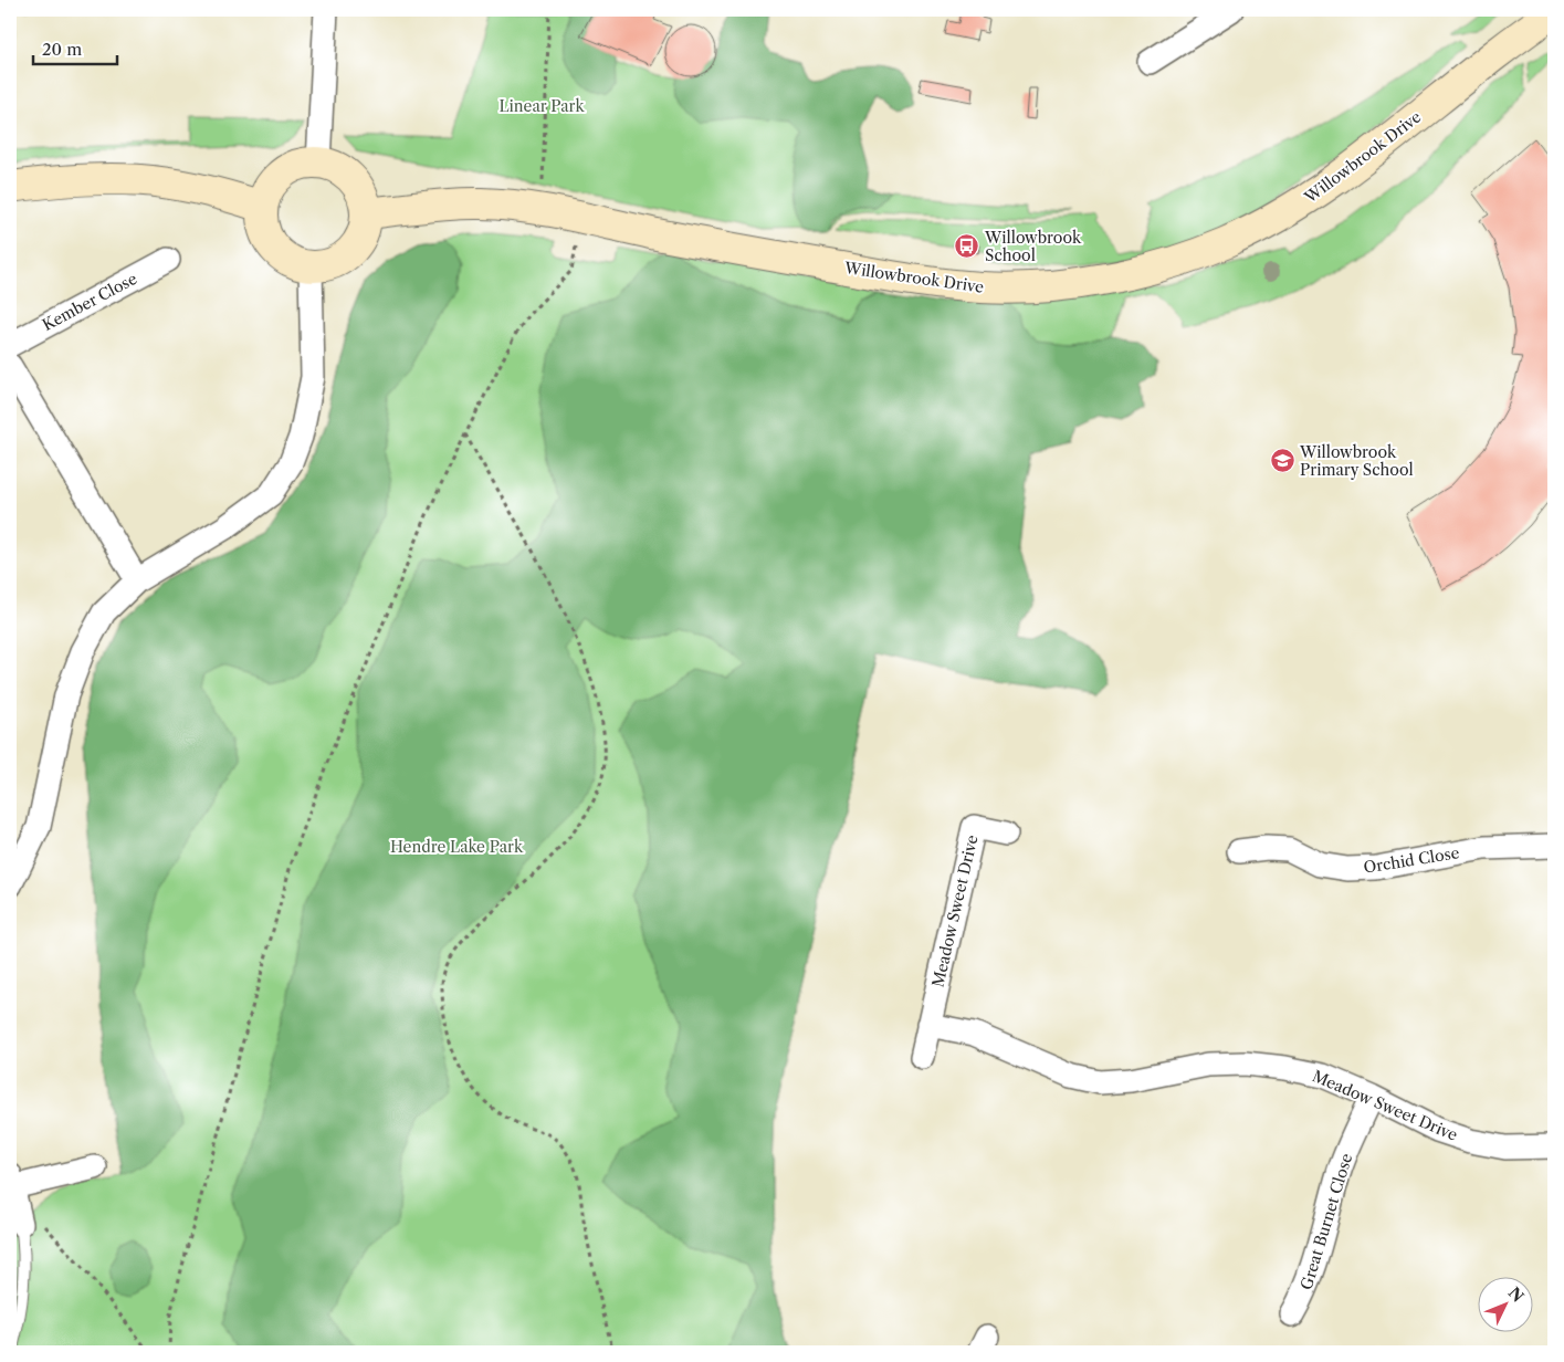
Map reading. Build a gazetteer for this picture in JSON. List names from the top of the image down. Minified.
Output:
{"streets":{"street":["Willowbrook Drive","Kember Close","Orchid Close","Meadow Sweet Drive","Great Burnet Close"]},"crossings":[["Meadow Sweet Drive","Great Burnet Close"]],"parks":["Linear Park","Hendre Lake Park"],"places":{"bus stop":["Willowbrook School"],"school or university":["Willowbrook Primary School"]},"scale_bar":"20 m","north":"top right"}
